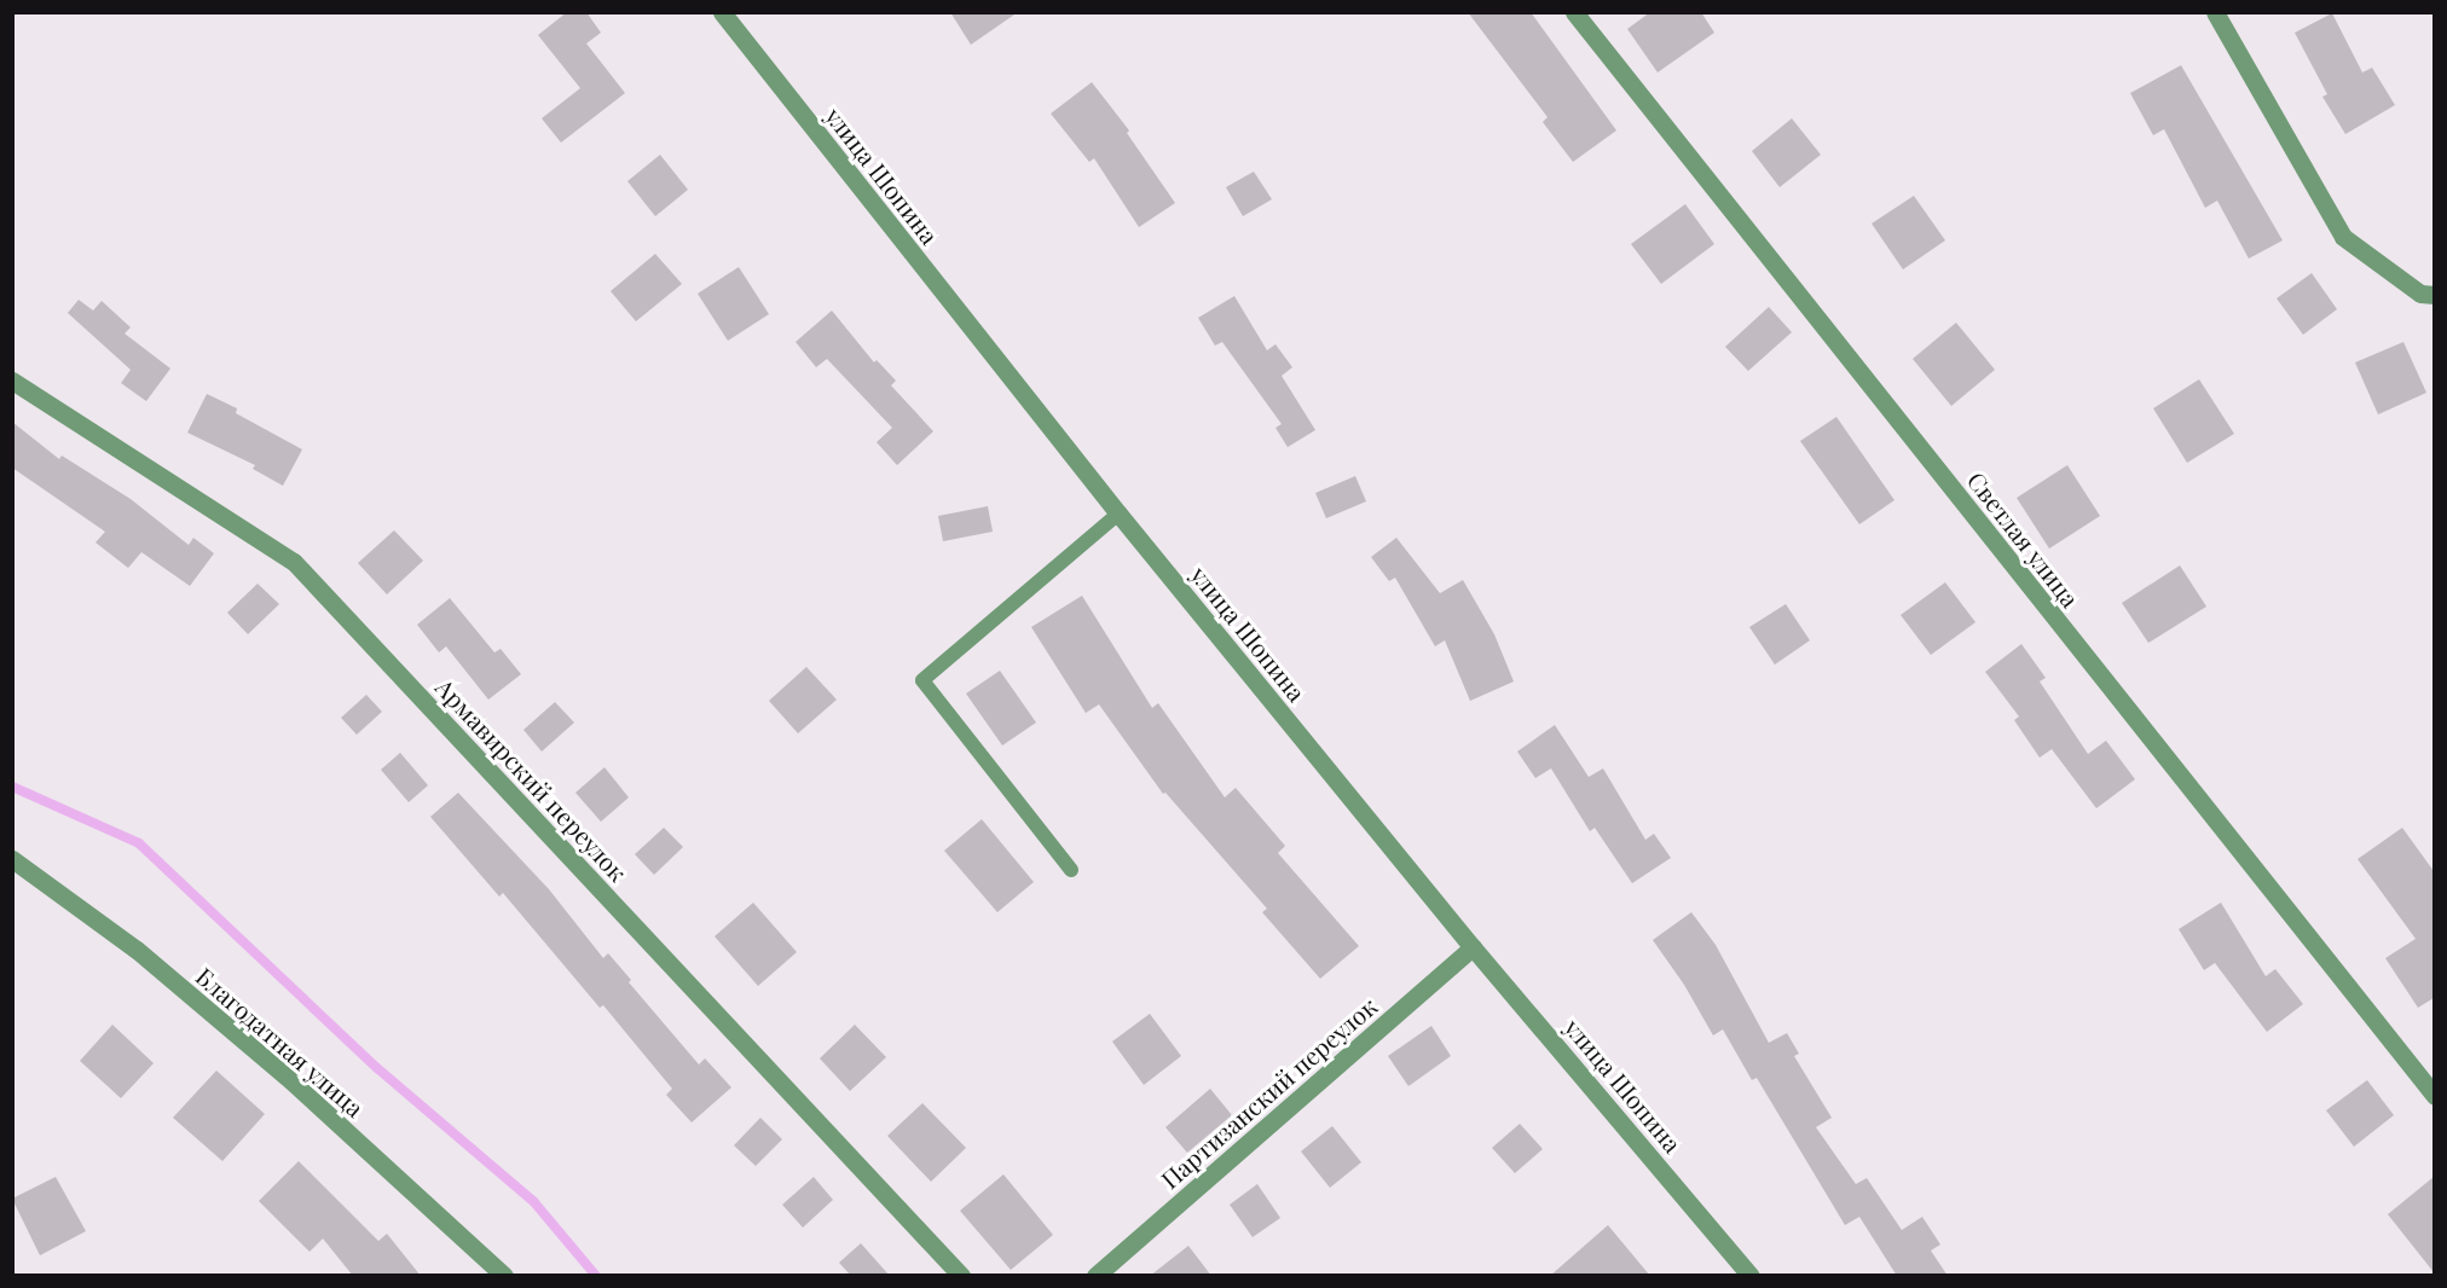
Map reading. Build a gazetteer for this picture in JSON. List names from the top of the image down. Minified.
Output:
{"streets":{"street":["улица Шопина","Светлая улица","Армавирский переулок","Благодатная улица","Партизанский переулок"]},"crossings":[["улица Шопина","Партизанский переулок"]]}
